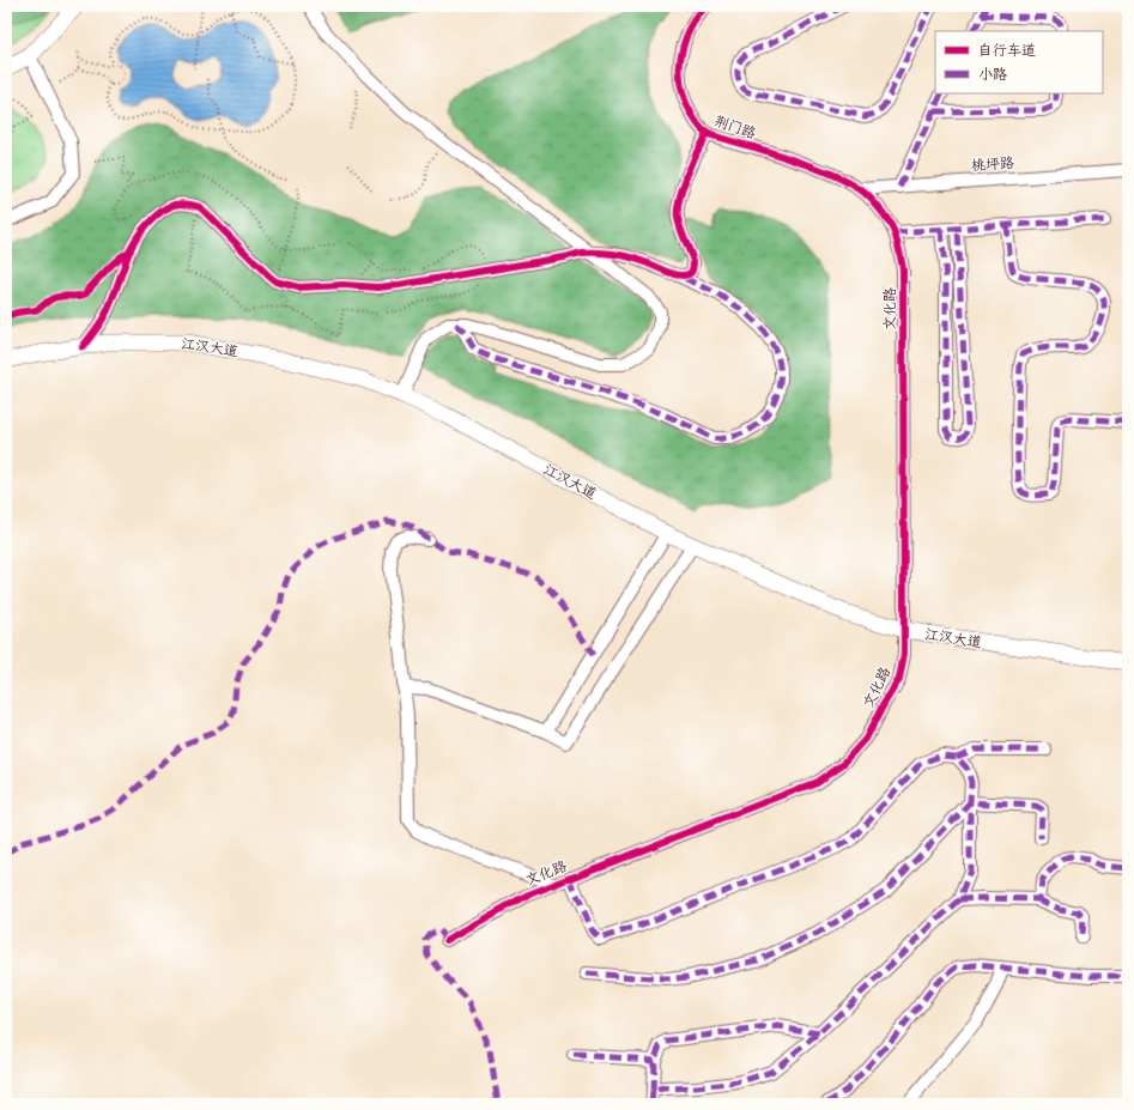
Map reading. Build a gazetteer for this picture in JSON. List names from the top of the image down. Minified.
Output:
{"streets":{"main road":["江汉大道"],"street":["荆门路","桃坪路","文化路"]},"crossings":[["荆门路","桃坪路"],["荆门路","文化路"],["桃坪路","文化路"],["文化路","江汉大道"]],"legend":["自行车道","小路"]}
